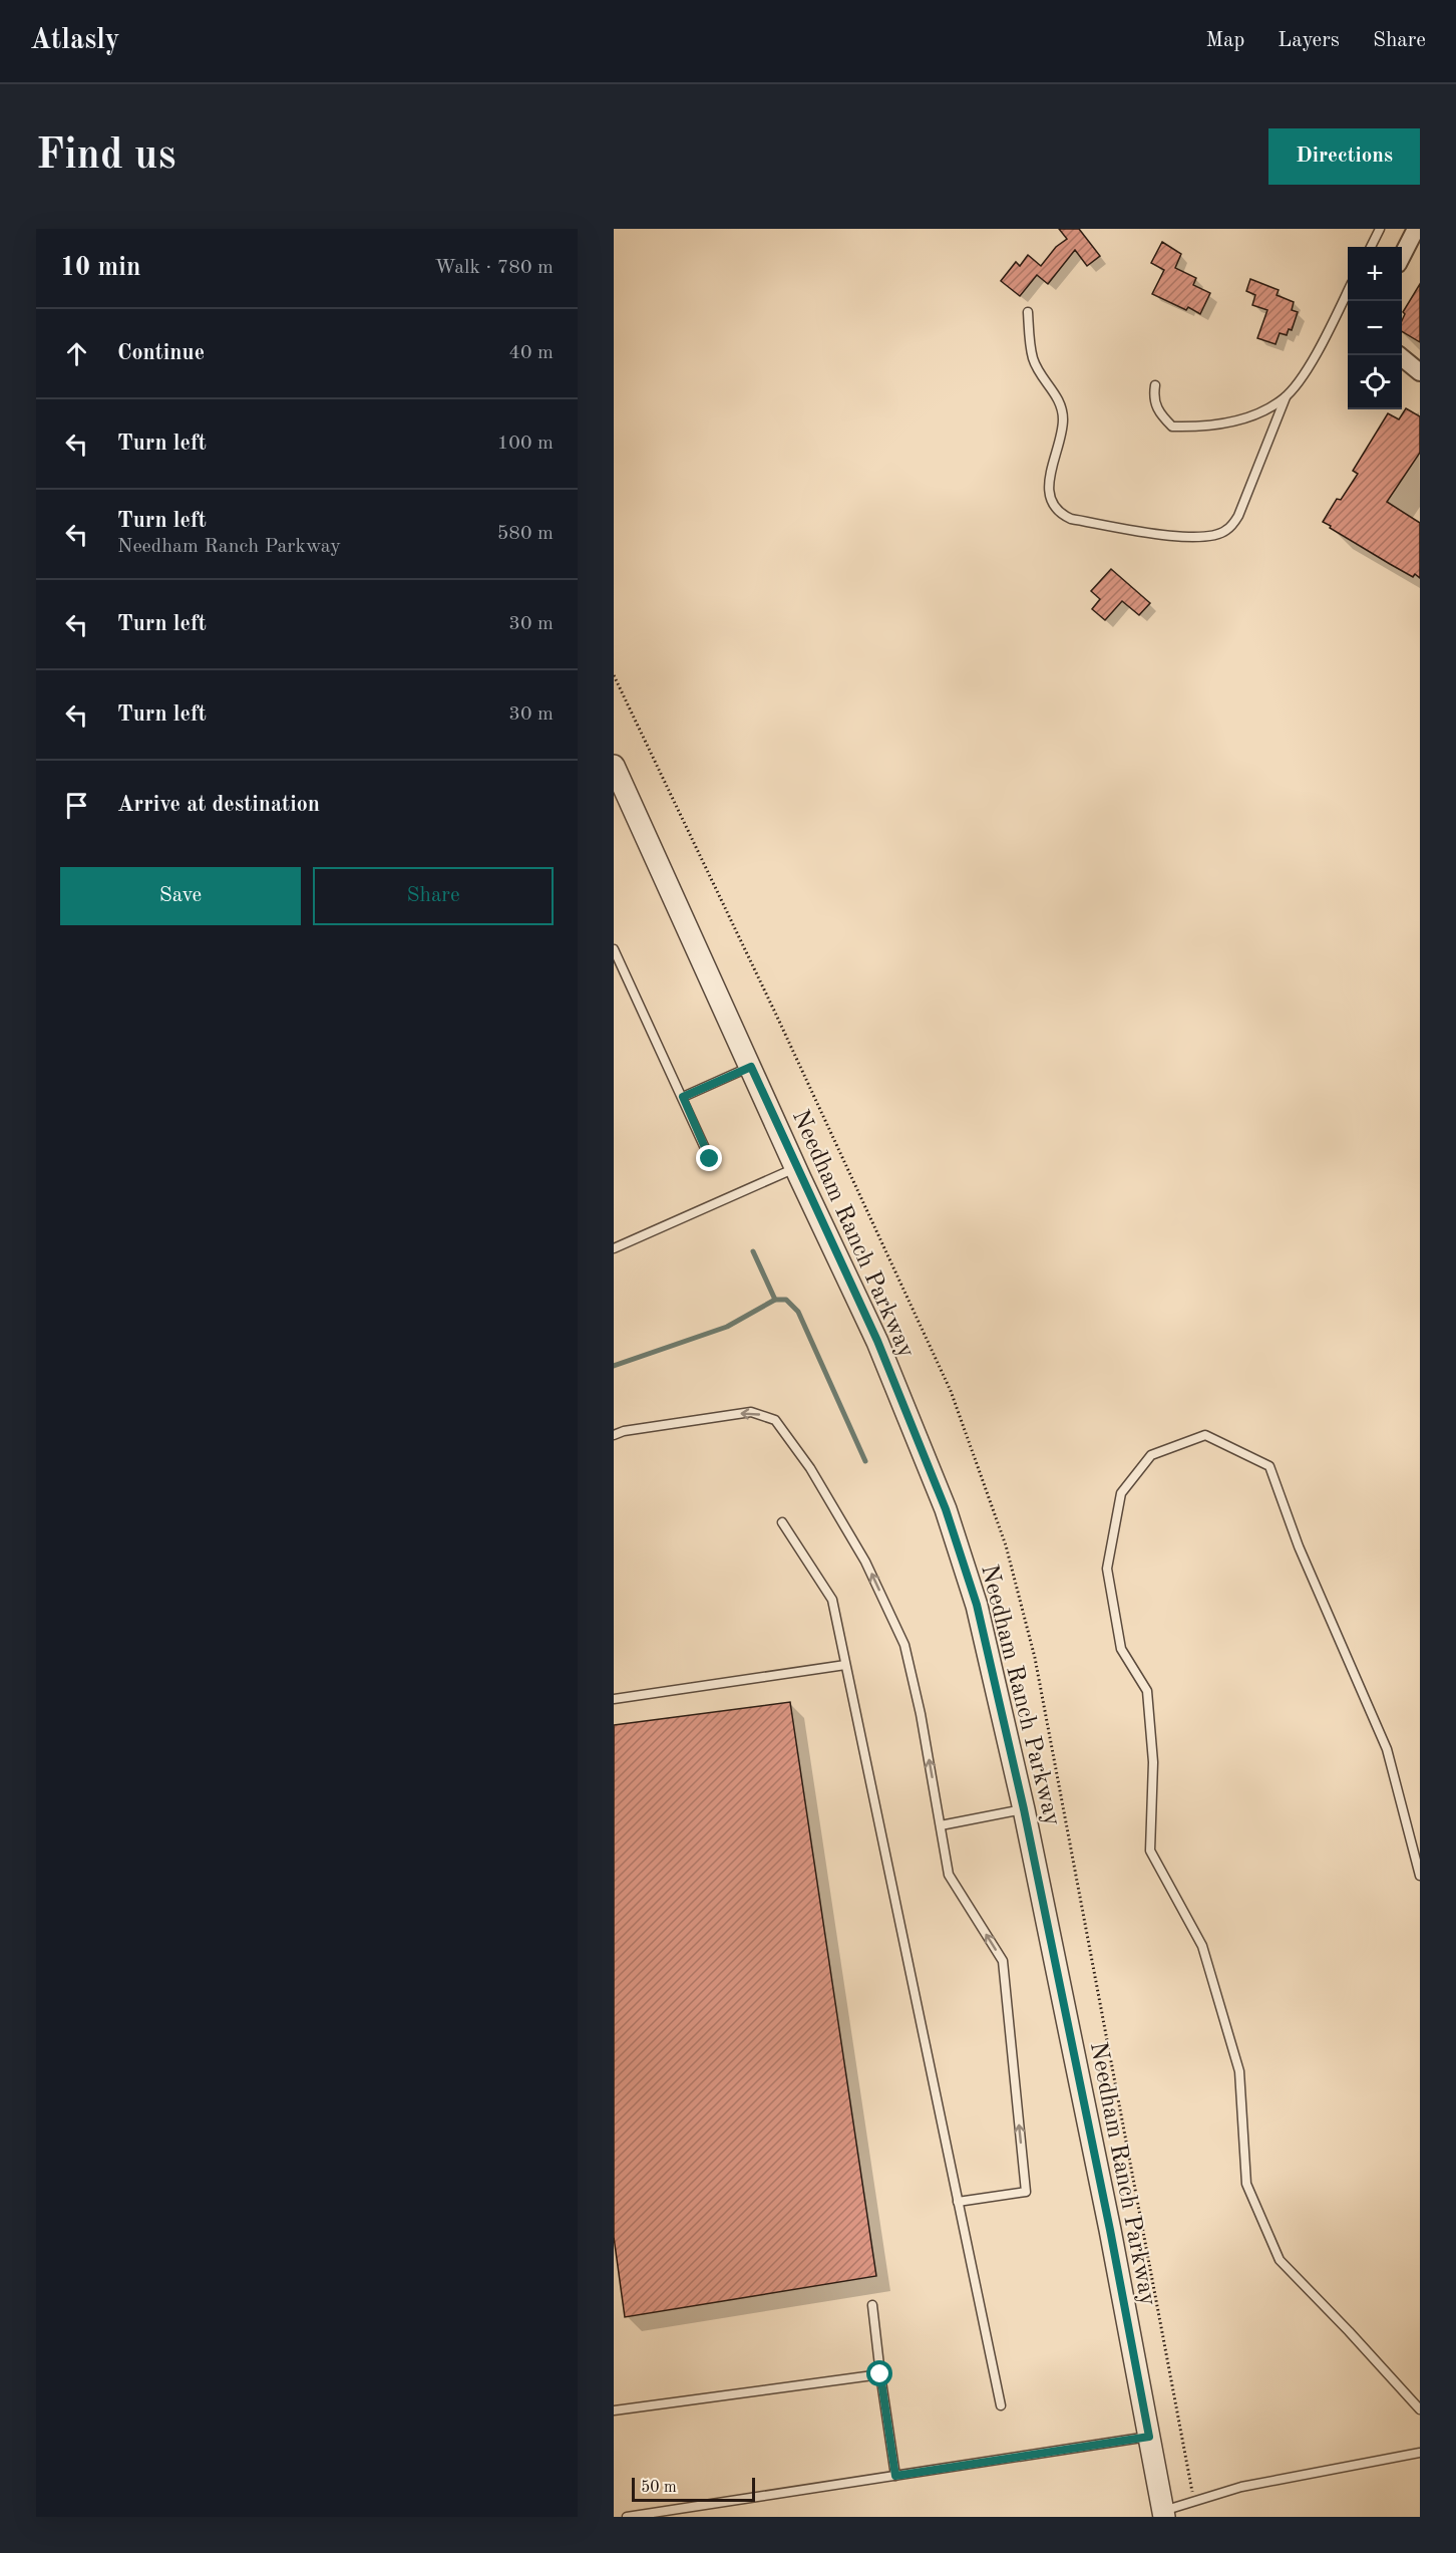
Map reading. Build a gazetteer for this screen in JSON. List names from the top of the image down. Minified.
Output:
{"streets":{"street":["Needham Ranch Parkway"]},"scale_bar":"50 m","page":{"header":"Atlasly","nav":["Map","Layers","Share"],"buttons":["Directions",["Save","Share"]],"title":"Find us","heading":["10 min","Walk · 780 m"],"map_buttons":["+","−"],"list":[["Continue","40 m"],["Turn left","100 m"],["Turn left","Needham Ranch Parkway","580 m"],["Turn left","30 m"],["Turn left","30 m"],"Arrive at destination"],"scale":"50 m"}}
